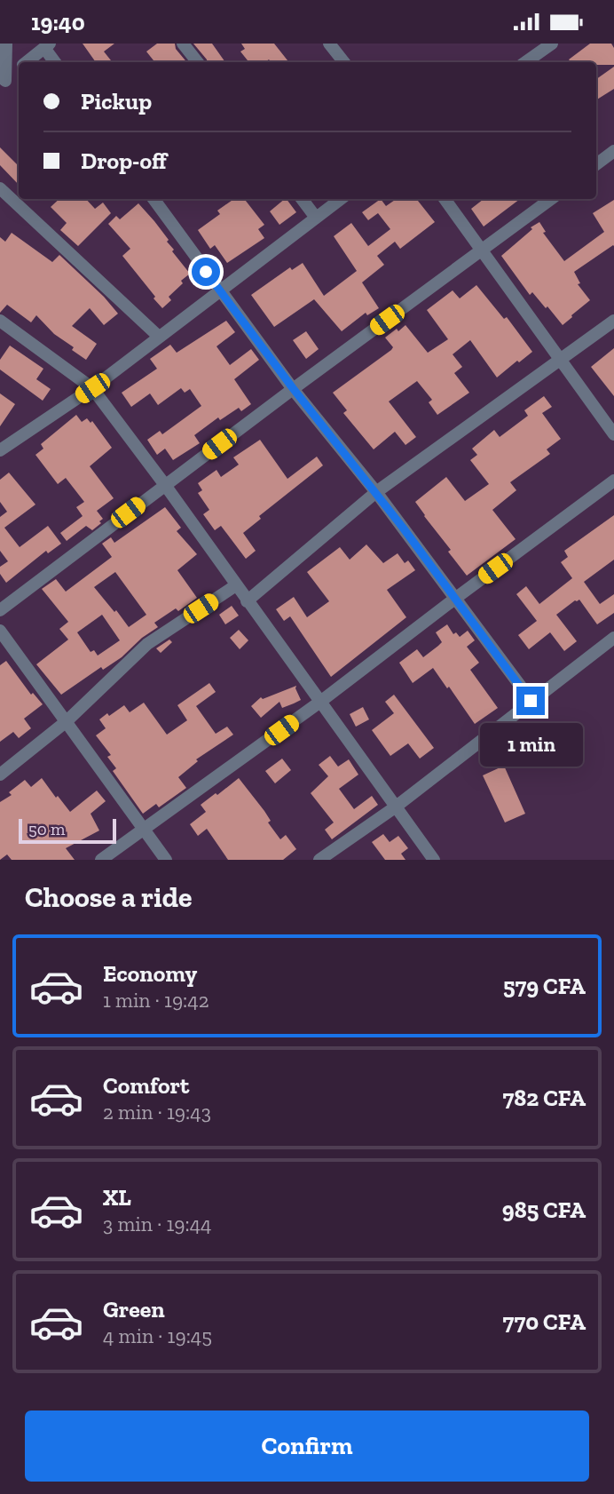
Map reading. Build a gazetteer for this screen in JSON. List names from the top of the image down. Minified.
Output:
{"scale_bar":"50 m","page":{"status":"19:40","banner":["Pickup","Drop-off"],"bubble":"1 min","scale":"50 m","heading":"Choose a ride","list":[{"name":"Economy","note":"1 min · 19:42","value":"579 CFA"},{"name":"Comfort","note":"2 min · 19:43","value":"782 CFA"},{"name":"XL","note":"3 min · 19:44","value":"985 CFA"},{"name":"Green","note":"4 min · 19:45","value":"770 CFA"}],"buttons":"Confirm"}}
